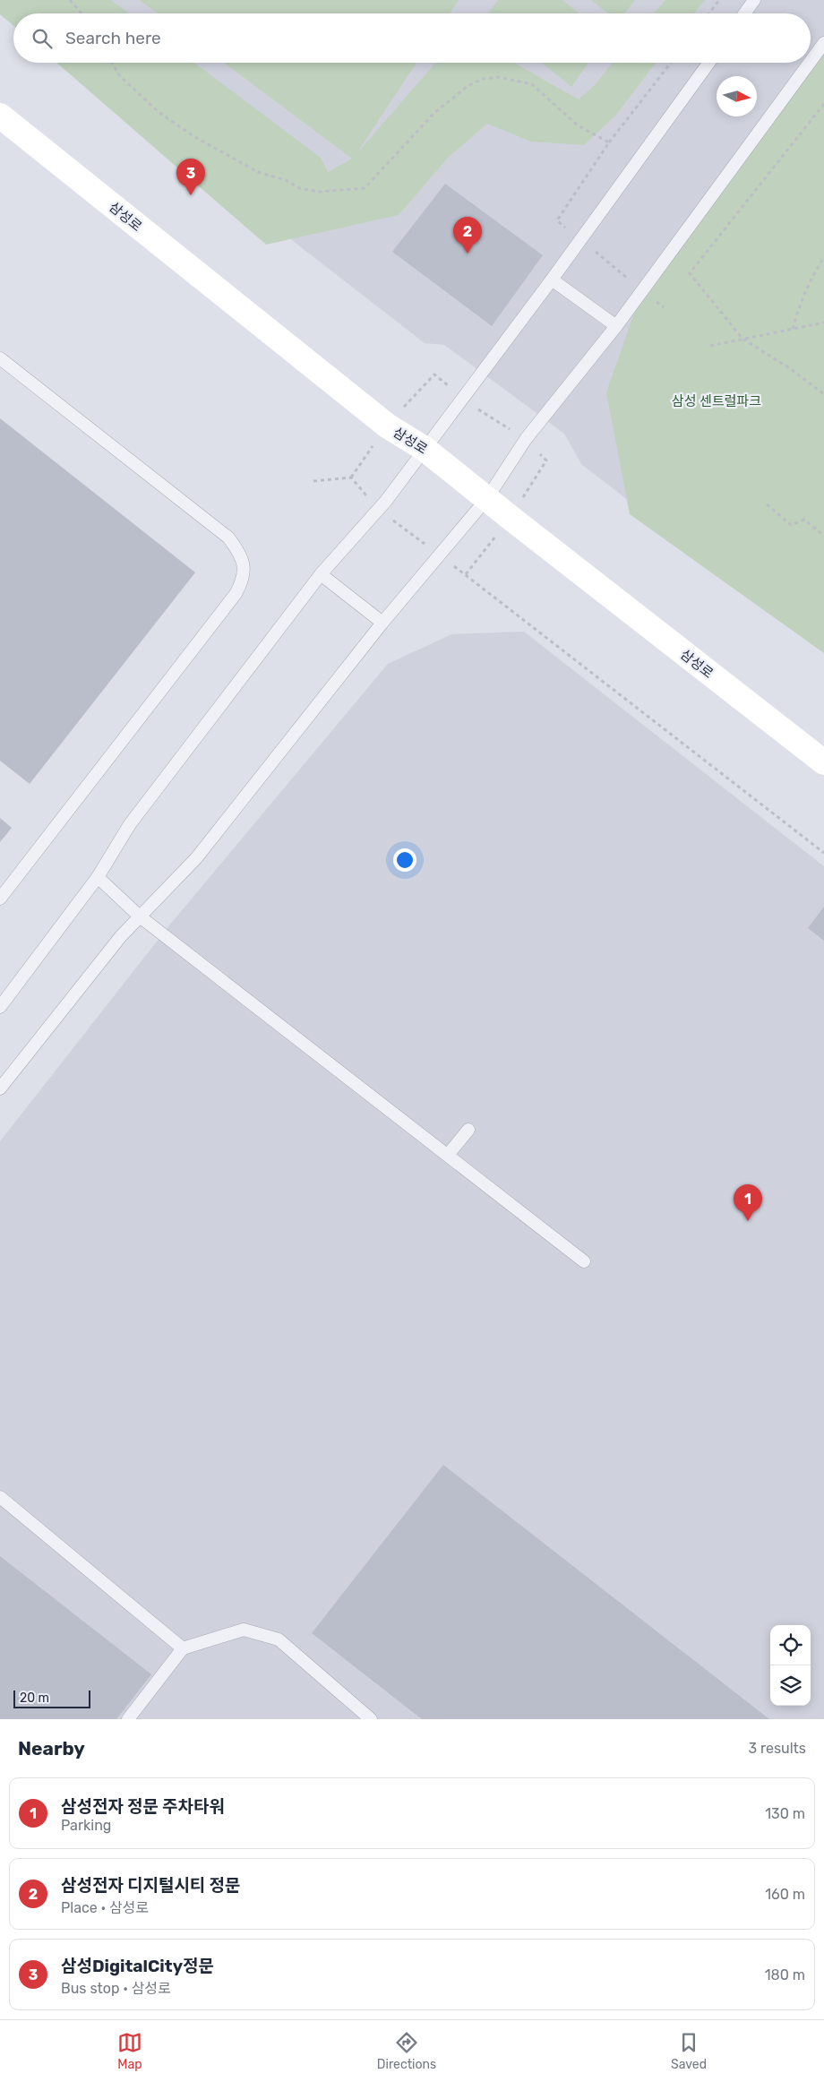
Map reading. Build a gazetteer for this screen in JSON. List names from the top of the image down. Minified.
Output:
{"streets":{"street":["삼성로"]},"parks":["삼성 센트럴파크"],"scale_bar":"20 m","north":"right","page":{"search":"Search here","pins":["3","2","1"],"scale":"20 m","heading":["Nearby","3 results"],"list":[{"mark":"1","name":"삼성전자 정문 주차타워","note":"Parking","value":"130 m"},{"mark":"2","name":"삼성전자 디지털시티 정문","note":"Place · 삼성로","value":"160 m"},{"mark":"3","name":"삼성DigitalCity정문","note":"Bus stop · 삼성로","value":"180 m"}],"nav":["Map","Directions","Saved"]}}
